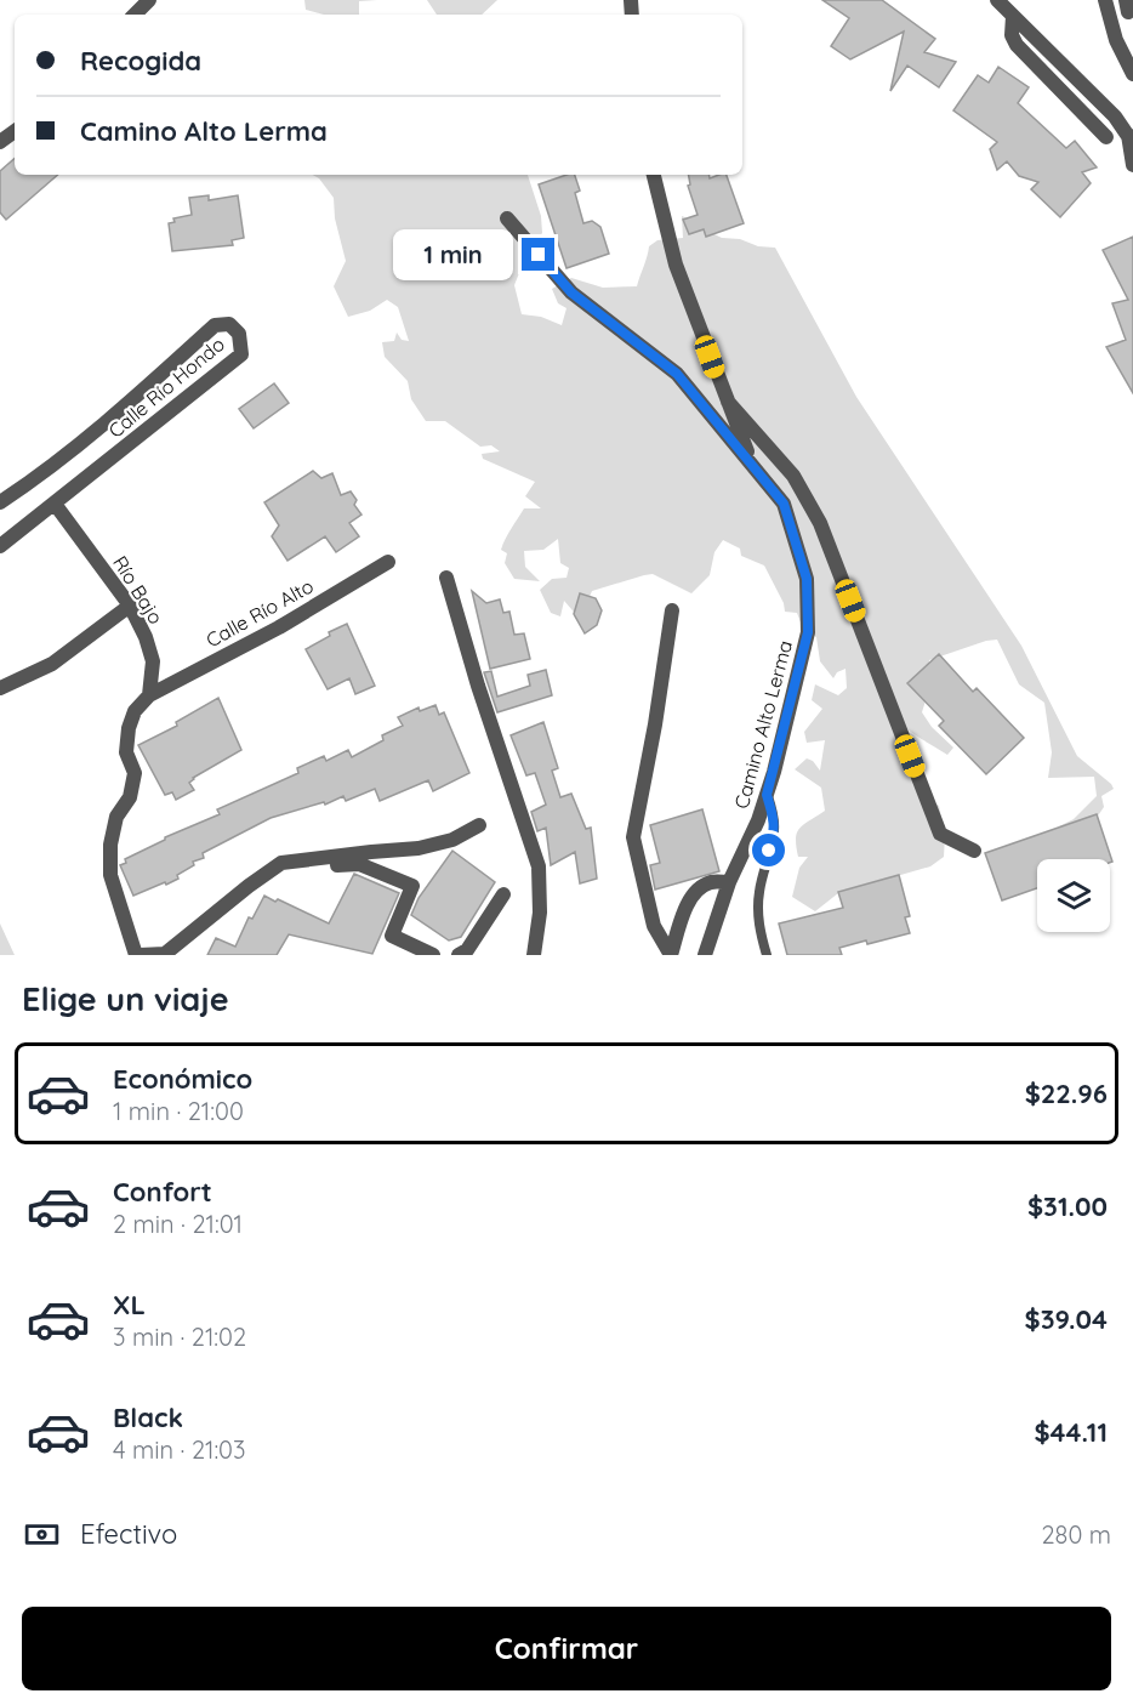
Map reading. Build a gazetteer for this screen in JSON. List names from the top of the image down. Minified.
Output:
{"streets":{"street":["Calle Río Hondo","Río Bajo","Calle Río Alto","Camino Alto Lerma"]},"crossings":[["Calle Río Hondo","Río Bajo"],["Río Bajo","Calle Río Alto"]],"page":{"banner":["Recogida","Camino Alto Lerma"],"bubble":"1 min","heading":"Elige un viaje","list":[{"name":"Económico","note":"1 min · 21:00","value":"$22.96"},{"name":"Confort","note":"2 min · 21:01","value":"$31.00"},{"name":"XL","note":"3 min · 21:02","value":"$39.04"},{"name":"Black","note":"4 min · 21:03","value":"$44.11"}],"pay":["Efectivo","280 m"],"buttons":"Confirmar"}}
